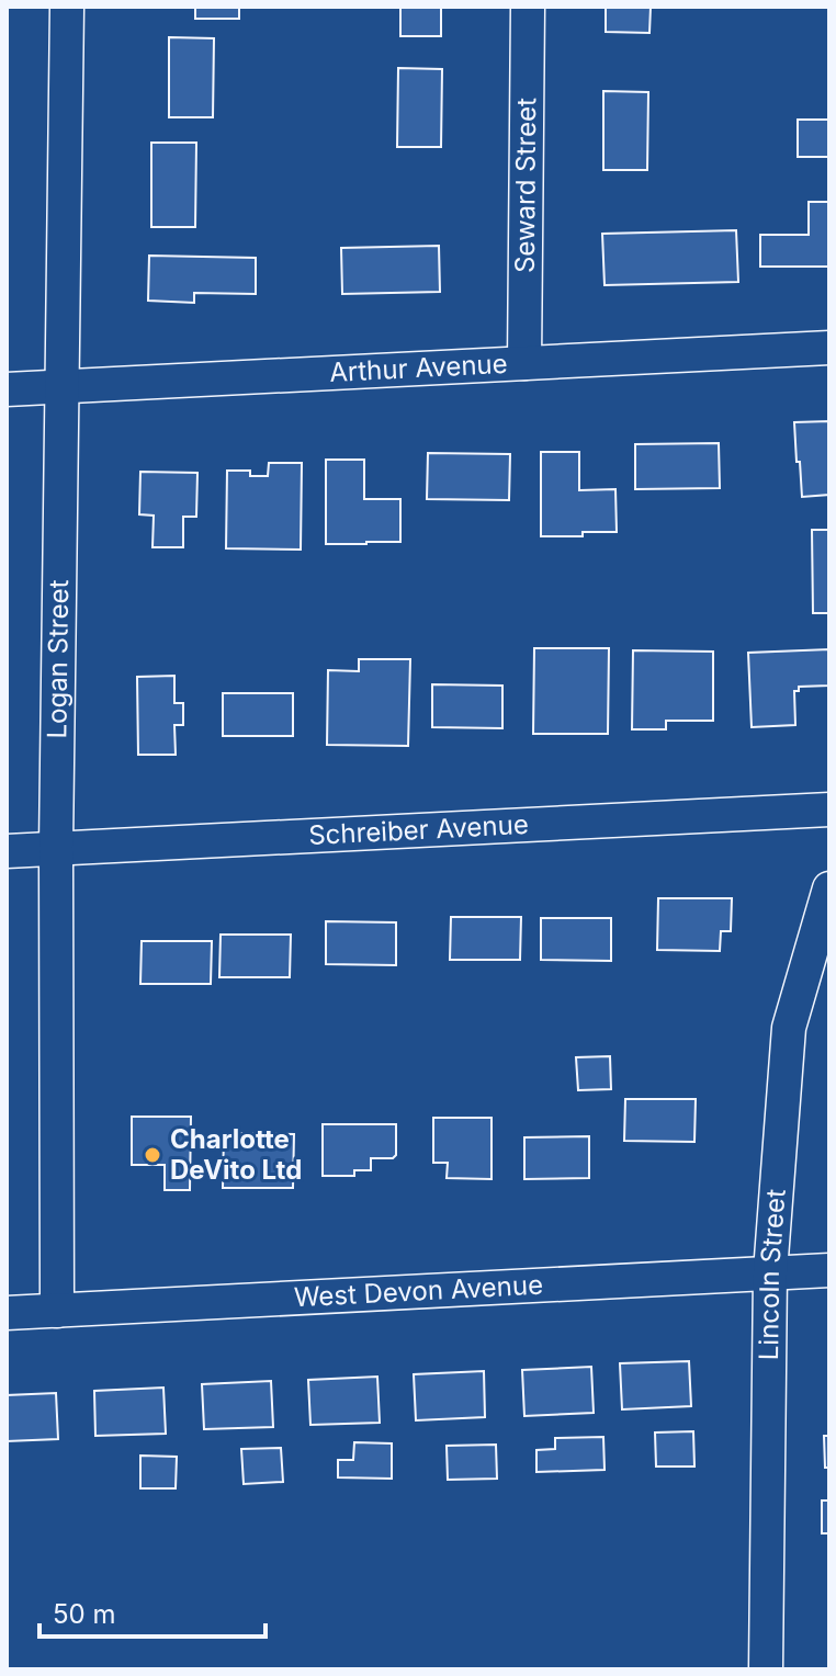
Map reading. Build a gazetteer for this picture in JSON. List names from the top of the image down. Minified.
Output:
{"streets":{"street":["Seward Street","Arthur Avenue","Logan Street","Schreiber Avenue","Lincoln Street","West Devon Avenue"]},"crossings":[["Seward Street","Arthur Avenue"],["Arthur Avenue","Logan Street"],["Logan Street","Schreiber Avenue"],["Logan Street","West Devon Avenue"],["Lincoln Street","West Devon Avenue"]],"places":["Charlotte DeVito Ltd"],"scale_bar":"50 m"}
